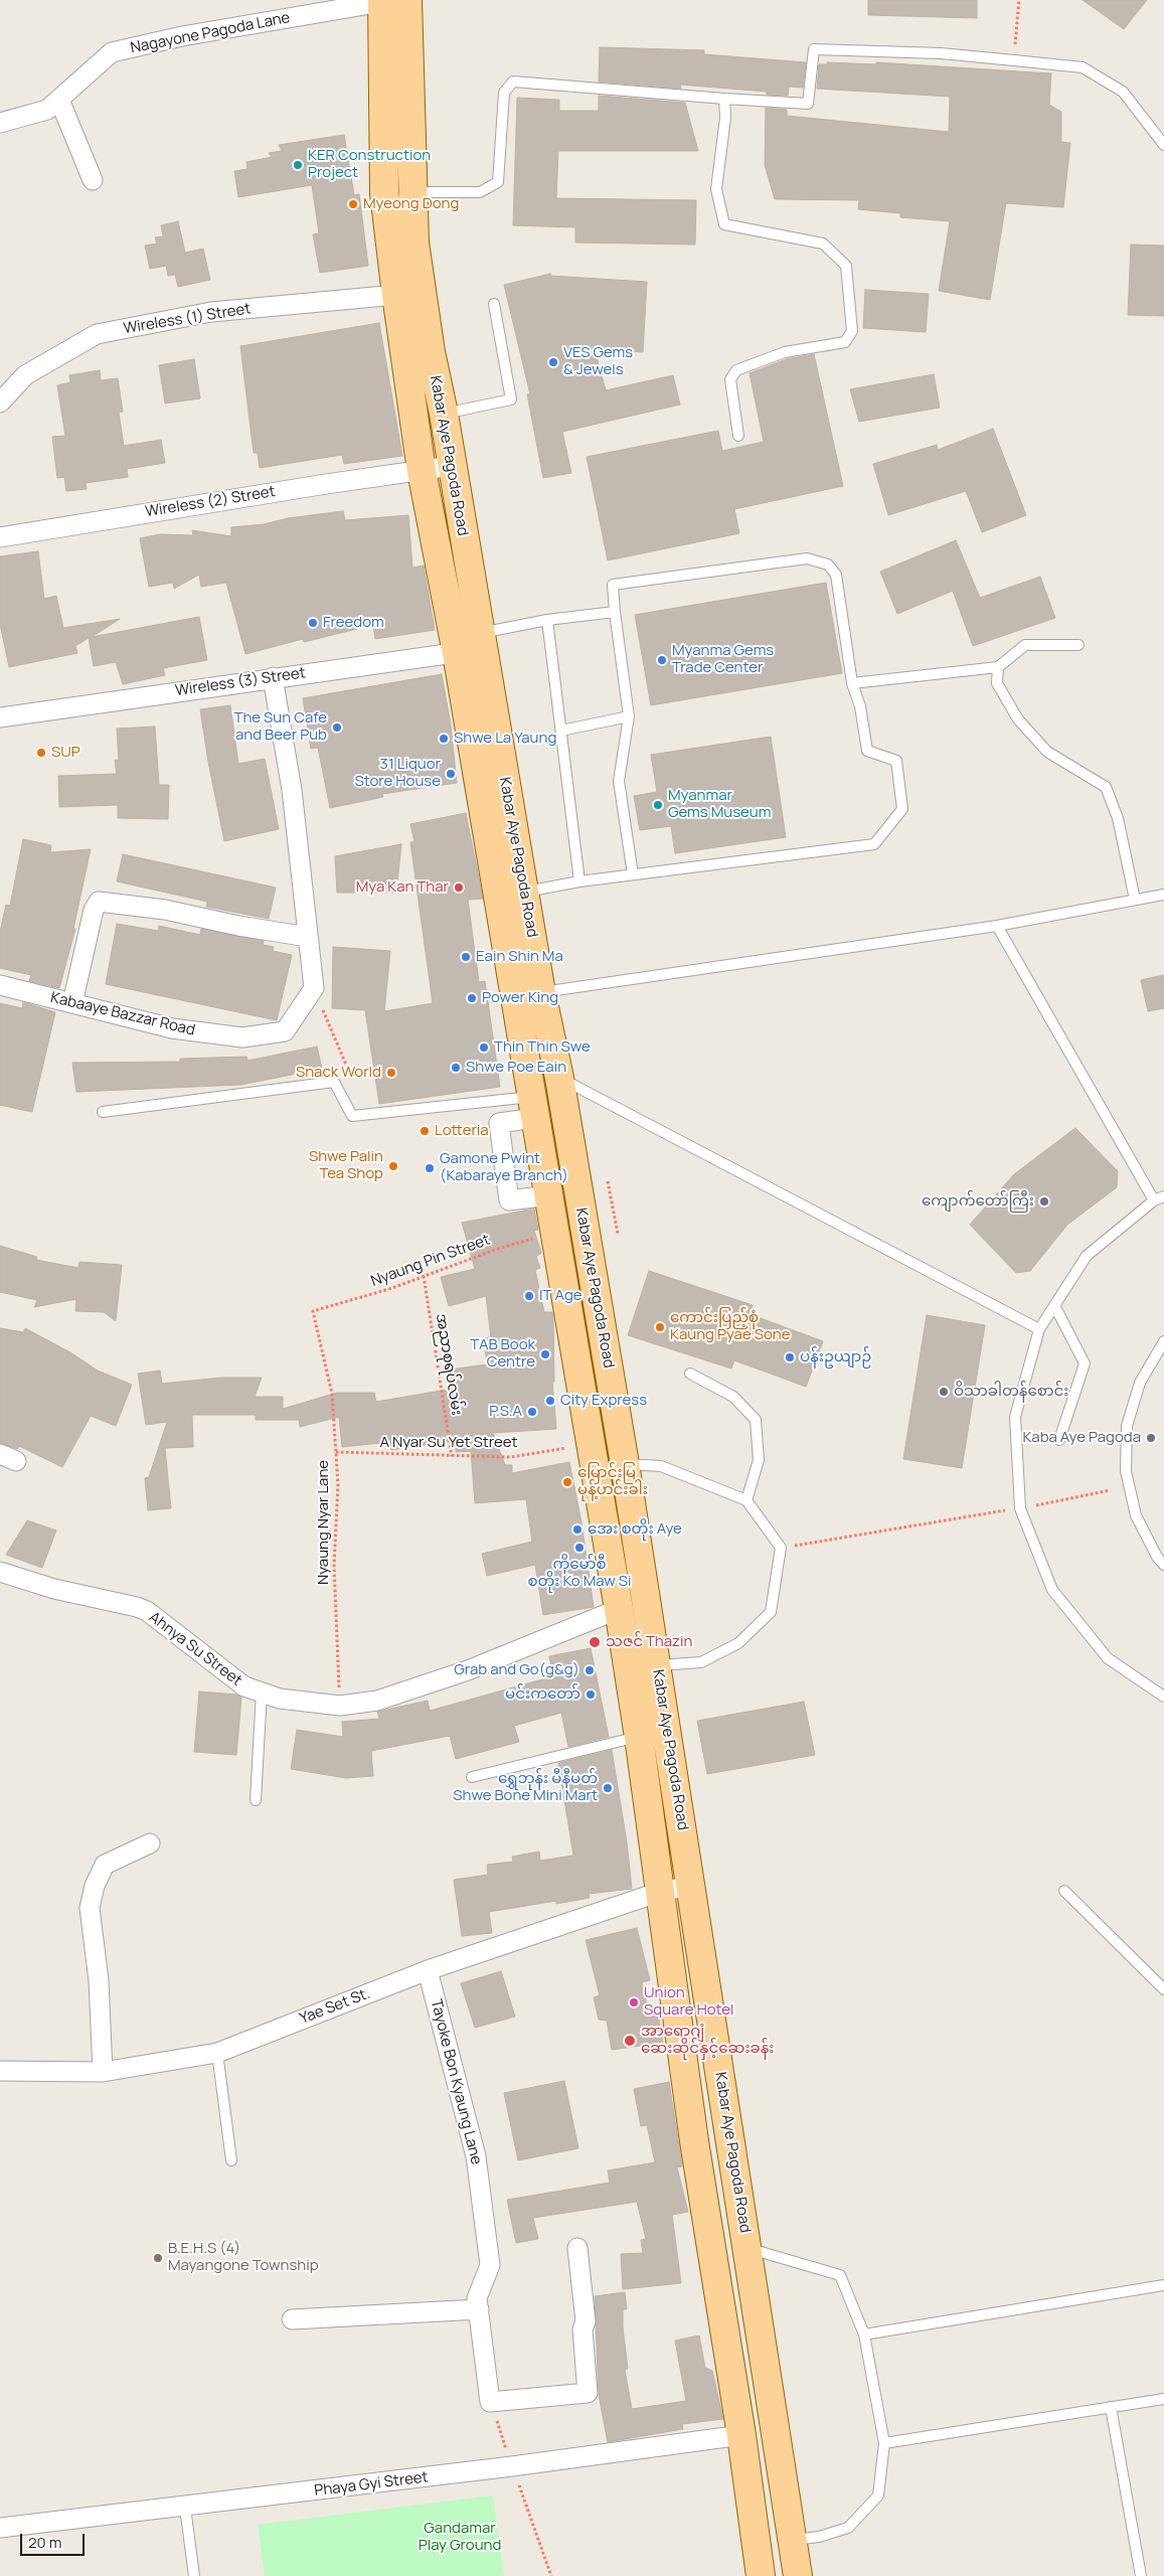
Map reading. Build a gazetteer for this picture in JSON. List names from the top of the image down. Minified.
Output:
{"streets":{"main road":["Kabar Aye Pagoda Road"],"street":["Nagayone Pagoda Lane","Wireless (1) Street","Wireless (2) Street","Wireless (3) Street","Kabaaye Bazzar Road","Ahnya Su Street","Yae Set St.","Tayoke Bon Kyaung Lane","Phaya Gyi Street"],"path":["Nyaung Pin Street","အညာစုရပ်လမ်း","A Nyar Su Yet Street","Nyaung Nyar Lane"]},"crossings":[["Nagayone Pagoda Lane","Kabar Aye Pagoda Road"],["Wireless (1) Street","Kabar Aye Pagoda Road"],["Kabar Aye Pagoda Road","Wireless (2) Street"],["Kabar Aye Pagoda Road","Wireless (3) Street"],["Kabar Aye Pagoda Road","Nyaung Pin Street"],["Kabar Aye Pagoda Road","A Nyar Su Yet Street"],["Kabar Aye Pagoda Road","Ahnya Su Street"],["Kabar Aye Pagoda Road","Yae Set St."],["Kabar Aye Pagoda Road","Phaya Gyi Street"],["Nyaung Pin Street","အညာစုရပ်လမ်း"],["Nyaung Pin Street","Nyaung Nyar Lane"],["အညာစုရပ်လမ်း","A Nyar Su Yet Street"],["A Nyar Su Yet Street","Nyaung Nyar Lane"],["Nyaung Nyar Lane","Ahnya Su Street"],["Yae Set St.","Tayoke Bon Kyaung Lane"]],"parks":["Gandamar Play Ground"],"places":["KER Construction Project","Myeong Dong","VES Gems & Jewels","Freedom","Myanma Gems Trade Center","The Sun Cafe and Beer Pub","Shwe La Yaung","SUP","31 Liquor Store House","Myanmar Gems Museum","Mya Kan Thar","Eain Shin Ma","Power King","Thin Thin Swe","Shwe Poe Eain","Snack World","Lotteria","Shwe Palin Tea Shop","Gamone Pwint (Kabaraye Branch)","ကျောက်တော်ကြီး","IT Age","ကောင်းပြည့်စုံ Kaung Pyae Sone","TAB Book Centre","ပန်းဥယျာဉ်","ဝိသာခါတန်စောင်း","City Express","P.S.A","Kaba Aye Pagoda","မြောင်းမြ မုန့်ဟင်းခါး","အေး စတိုး Aye","ကိုမော်စီ စတိုး Ko Maw Si","သဇင် Thazin","Grab and Go(g&g)","မင်းကတော်","ရွှေဘုန်း မီနီမတ် Shwe Bone Mini Mart","Union Square Hotel","အာရောဂျံ ဆေးဆိုင်နှင့်ဆေးခန်း","B.E.H.S (4) Mayangone Township"],"scale_bar":"20 m"}
